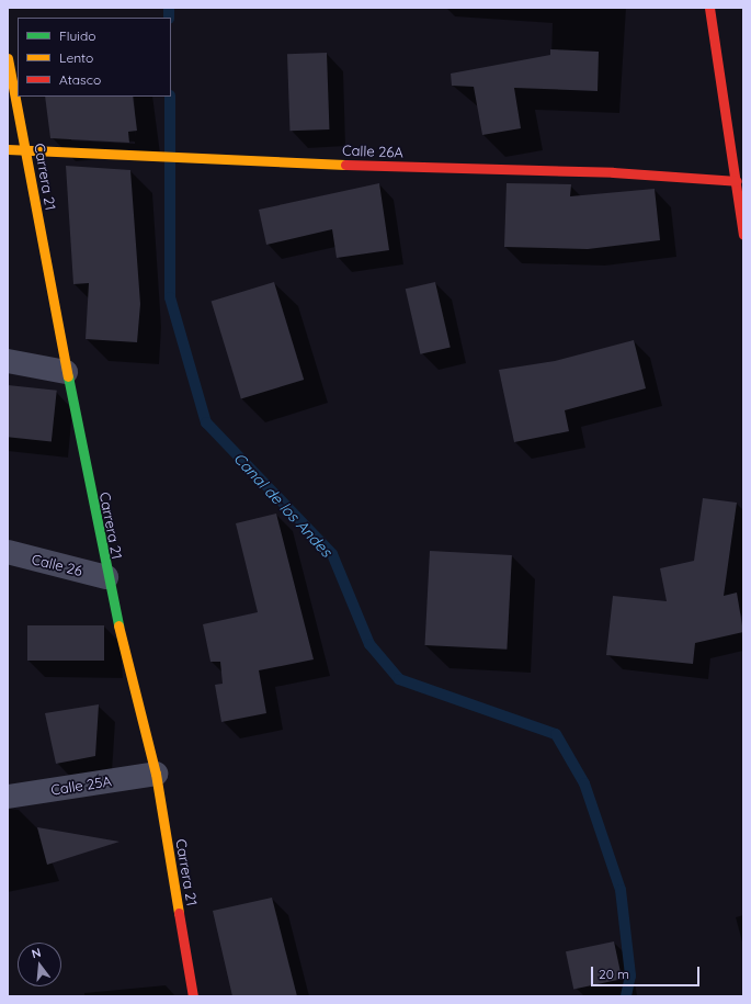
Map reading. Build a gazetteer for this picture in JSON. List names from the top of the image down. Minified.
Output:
{"streets":{"street":["Calle 26A","Carrera 21","Calle 26","Calle 25A"]},"crossings":[["Calle 26A","Carrera 21"],["Carrera 21","Calle 26"],["Carrera 21","Calle 25A"]],"water":["Canal de los Andes"],"legend":["Fluido","Lento","Atasco"],"scale_bar":"20 m","north":"top"}
